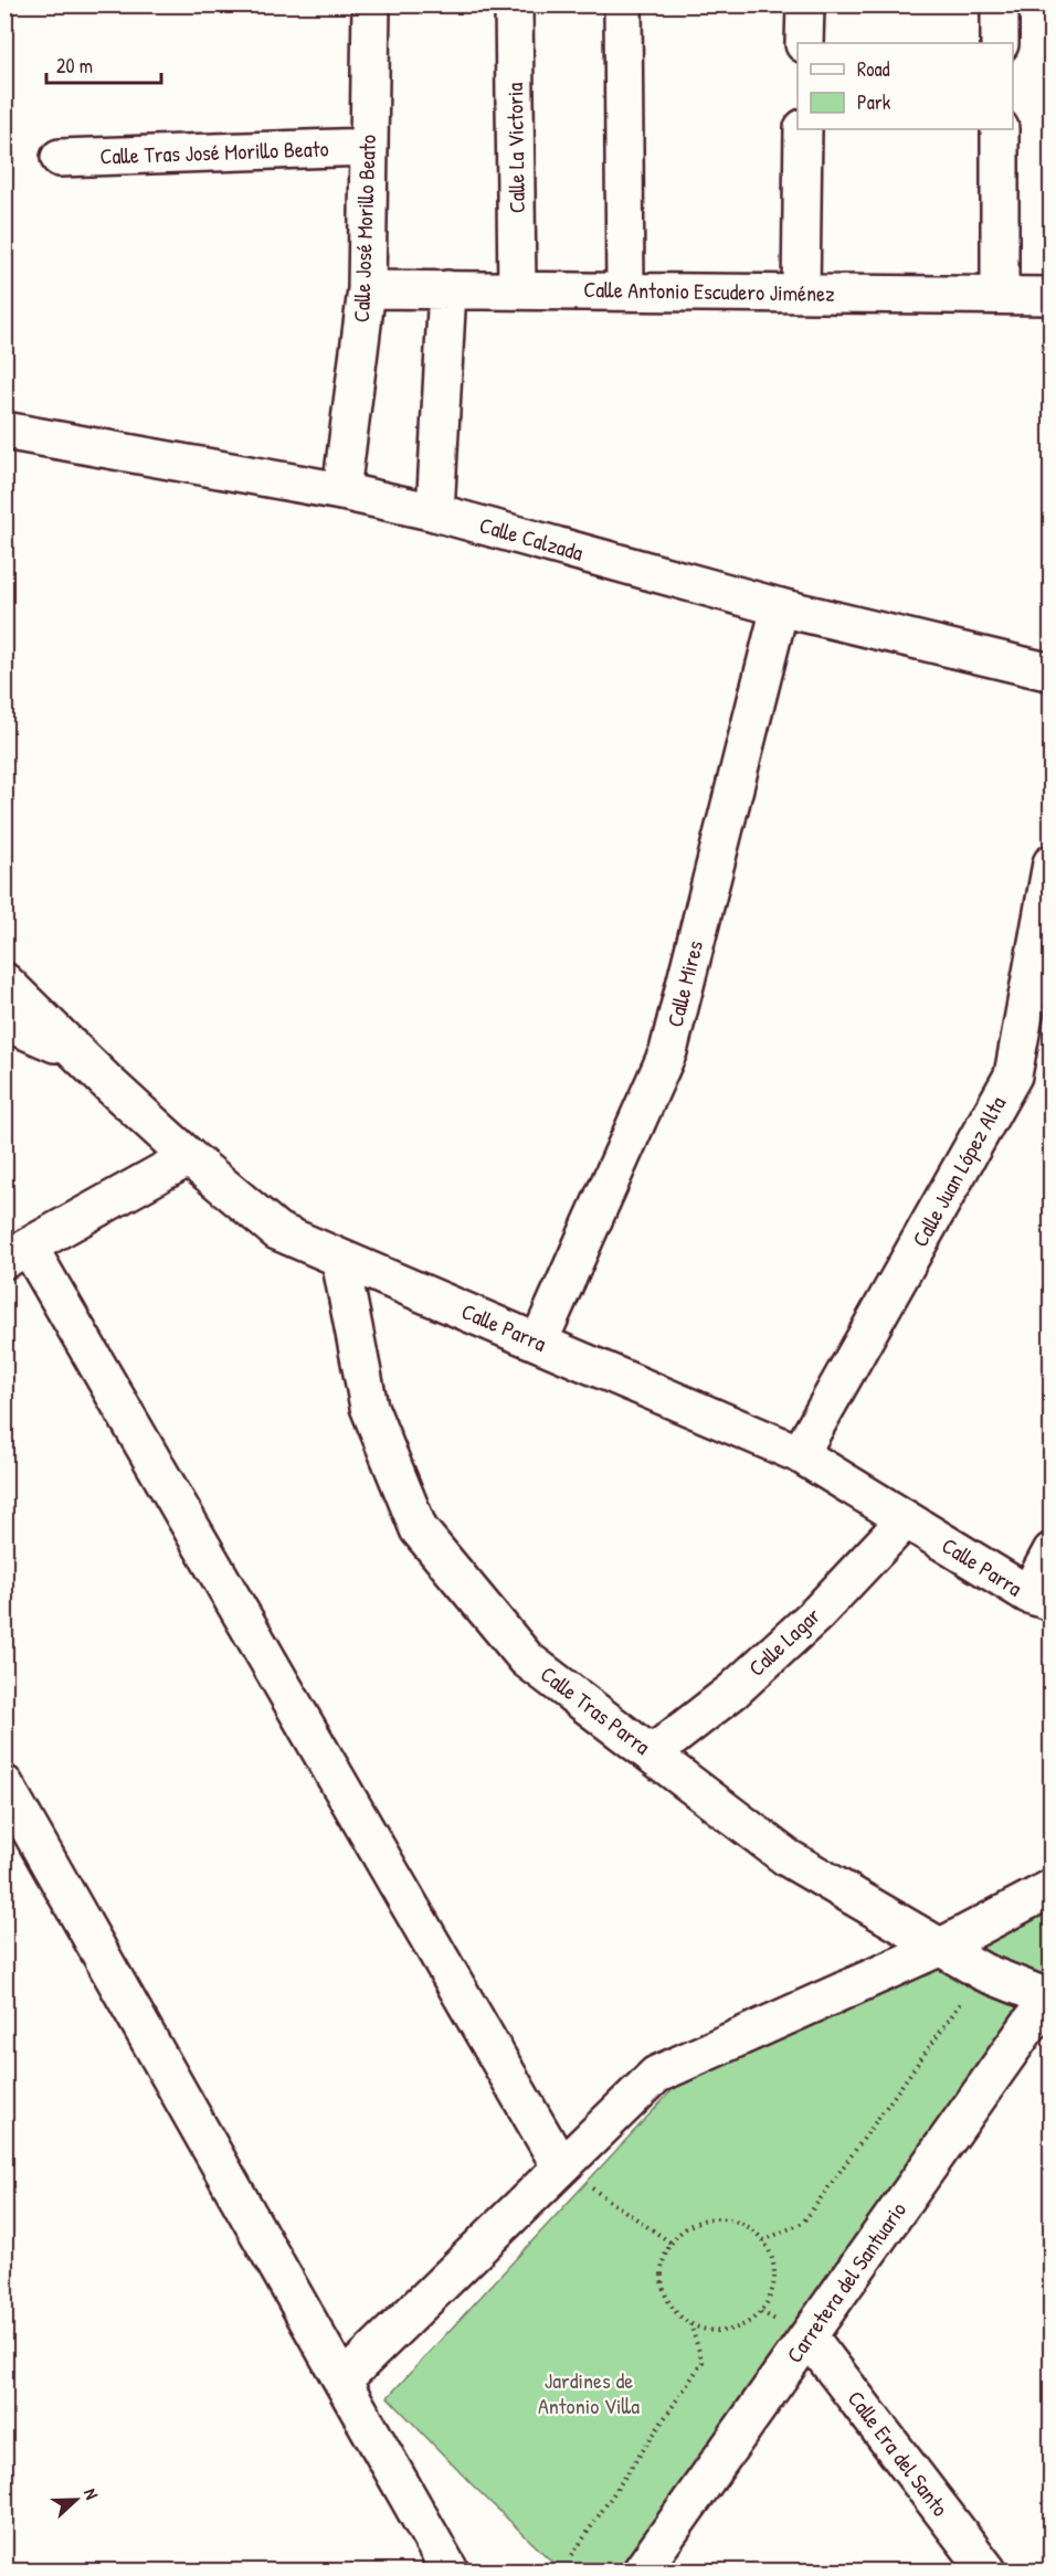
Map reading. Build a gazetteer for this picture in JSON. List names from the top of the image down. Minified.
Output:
{"streets":{"street":["Calle La Victoria","Calle Tras José Morillo Beato","Calle José Morillo Beato","Calle Antonio Escudero Jiménez","Calle Calzada","Calle Mires","Calle Juan López Alta","Calle Parra","Calle Lagar","Calle Tras Parra","Carretera del Santuario","Calle Era del Santo"]},"crossings":[["Calle La Victoria","Calle Antonio Escudero Jiménez"],["Calle Tras José Morillo Beato","Calle José Morillo Beato"],["Calle José Morillo Beato","Calle Antonio Escudero Jiménez"],["Calle José Morillo Beato","Calle Calzada"],["Calle Calzada","Calle Mires"],["Calle Mires","Calle Parra"],["Calle Juan López Alta","Calle Parra"],["Calle Parra","Calle Lagar"],["Calle Parra","Calle Tras Parra"],["Calle Lagar","Calle Tras Parra"],["Calle Tras Parra","Carretera del Santuario"],["Carretera del Santuario","Calle Era del Santo"]],"parks":["Jardines de Antonio Villa"],"legend":["Road","Park"],"scale_bar":"20 m","north":"right"}
